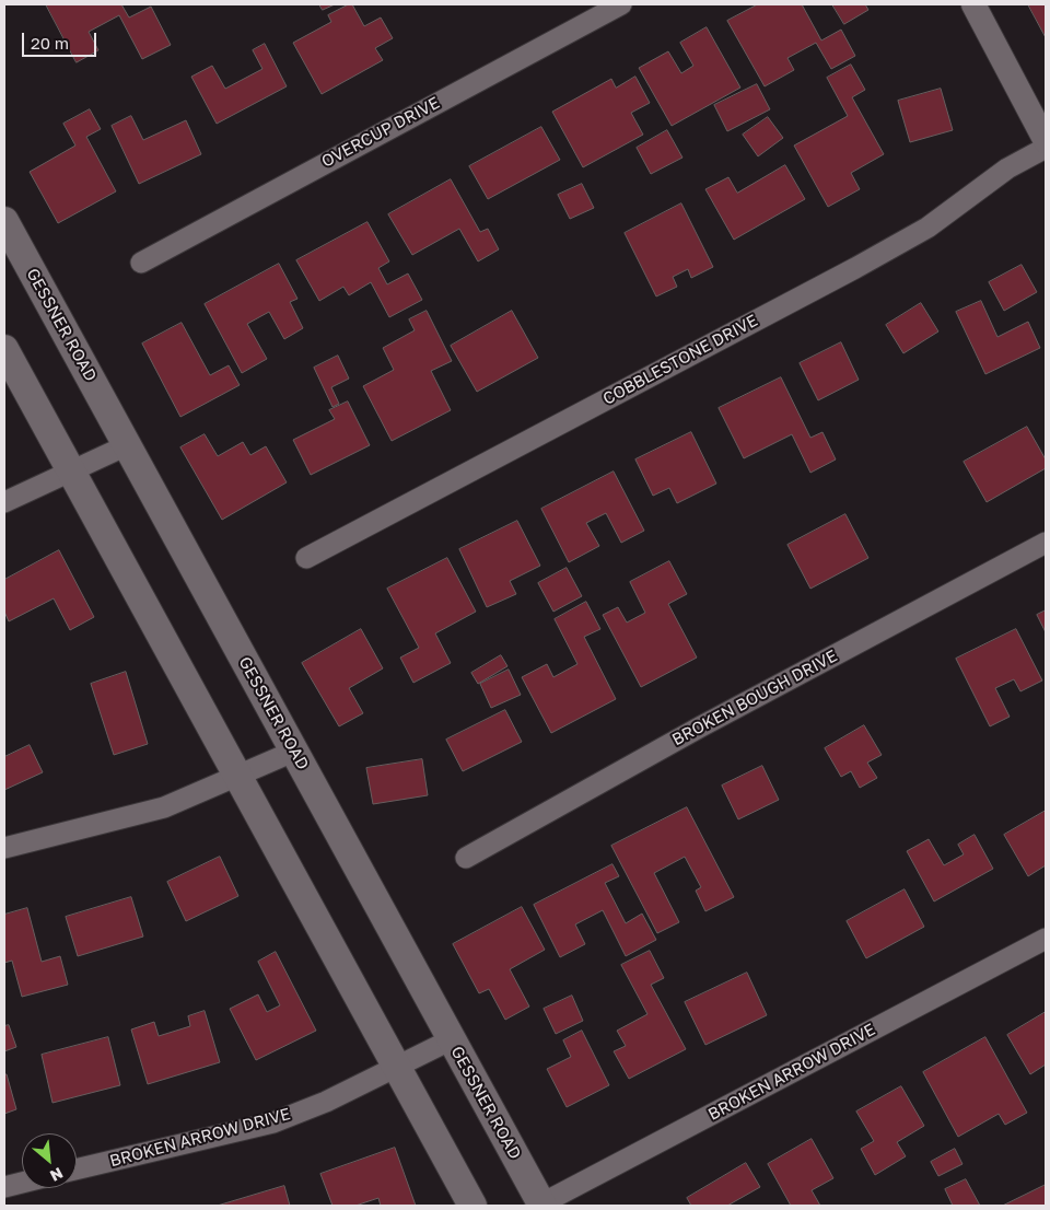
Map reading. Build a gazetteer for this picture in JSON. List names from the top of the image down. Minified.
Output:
{"streets":{"main road":["GESSNER ROAD"],"street":["OVERCUP DRIVE","COBBLESTONE DRIVE","BROKEN BOUGH DRIVE","BROKEN ARROW DRIVE"]},"crossings":[["GESSNER ROAD","BROKEN ARROW DRIVE"]],"scale_bar":"20 m","north":"bottom right"}
